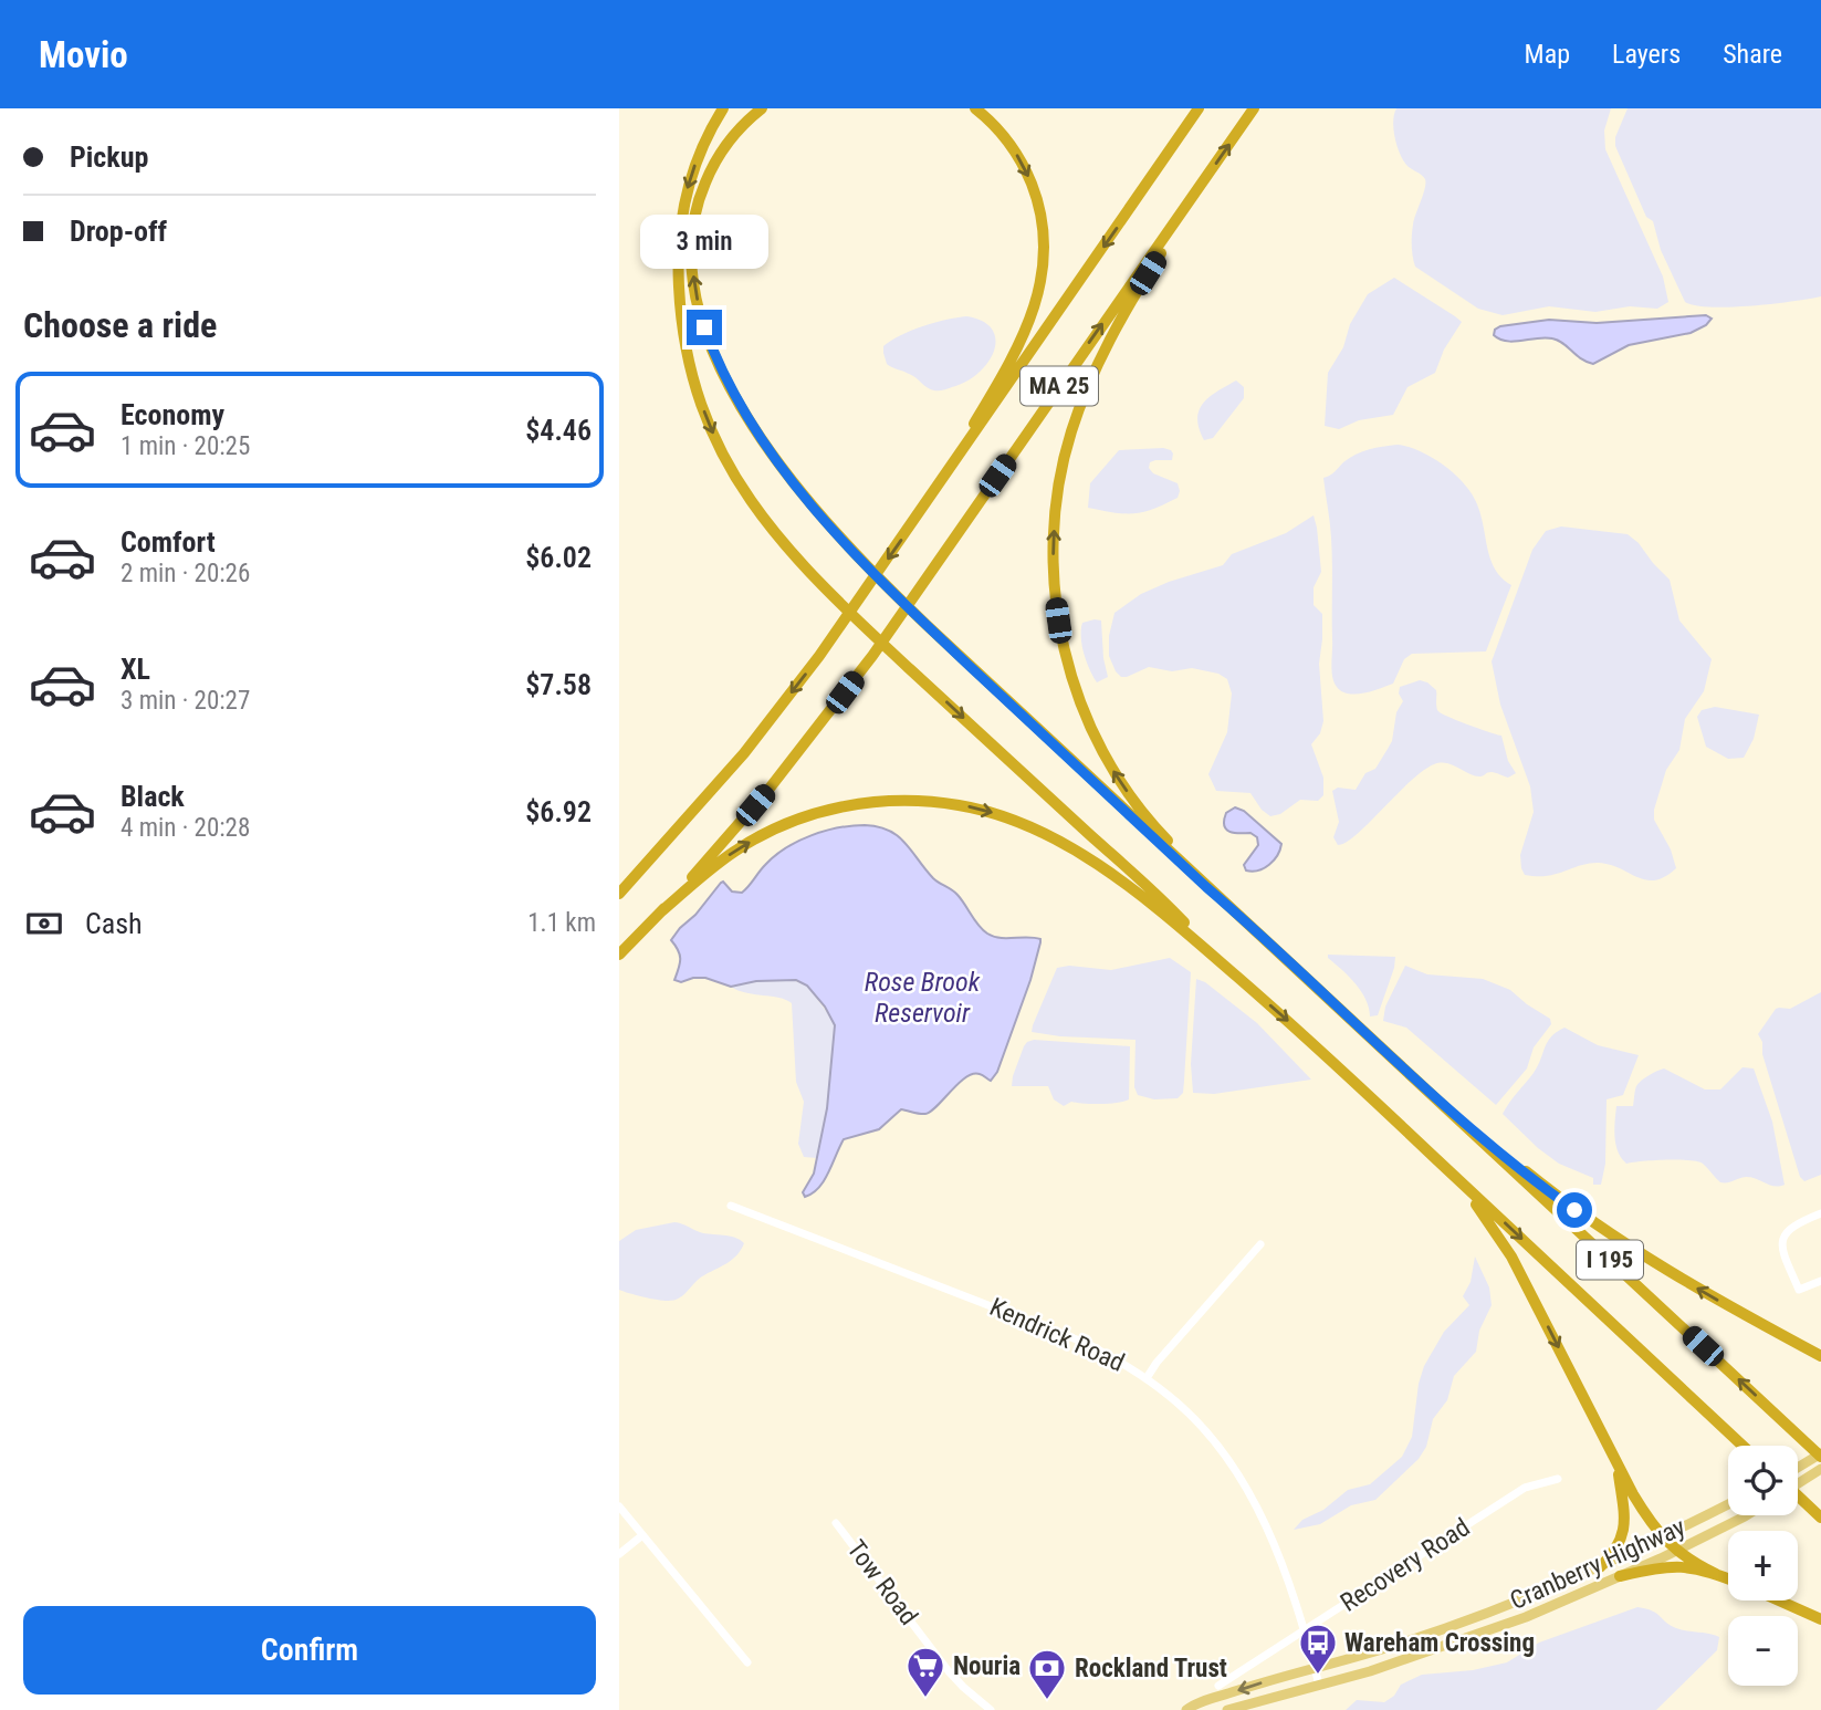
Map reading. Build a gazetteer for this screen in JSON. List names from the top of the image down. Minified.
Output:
{"streets":{"highway":["MA 25","I 195"],"main road":["Cranberry Highway"],"street":["Kendrick Road","Recovery Road","Tow Road"]},"crossings":[["Kendrick Road","Cranberry Highway"],["Kendrick Road","Recovery Road"]],"water":["Rose Brook Reservoir"],"places":{"bus stop":["Wareham Crossing"],"supermarket":["Nouria"],"bank":["Rockland Trust"]},"page":{"header":"Movio","nav":["Map","Layers","Share"],"banner":["Pickup","Drop-off"],"bubble":"3 min","heading":"Choose a ride","list":[{"name":"Economy","note":"1 min · 20:25","value":"$4.46"},{"name":"Comfort","note":"2 min · 20:26","value":"$6.02"},{"name":"XL","note":"3 min · 20:27","value":"$7.58"},{"name":"Black","note":"4 min · 20:28","value":"$6.92"}],"pay":["Cash","1.1 km"],"map_buttons":["+","−"],"buttons":"Confirm"}}
